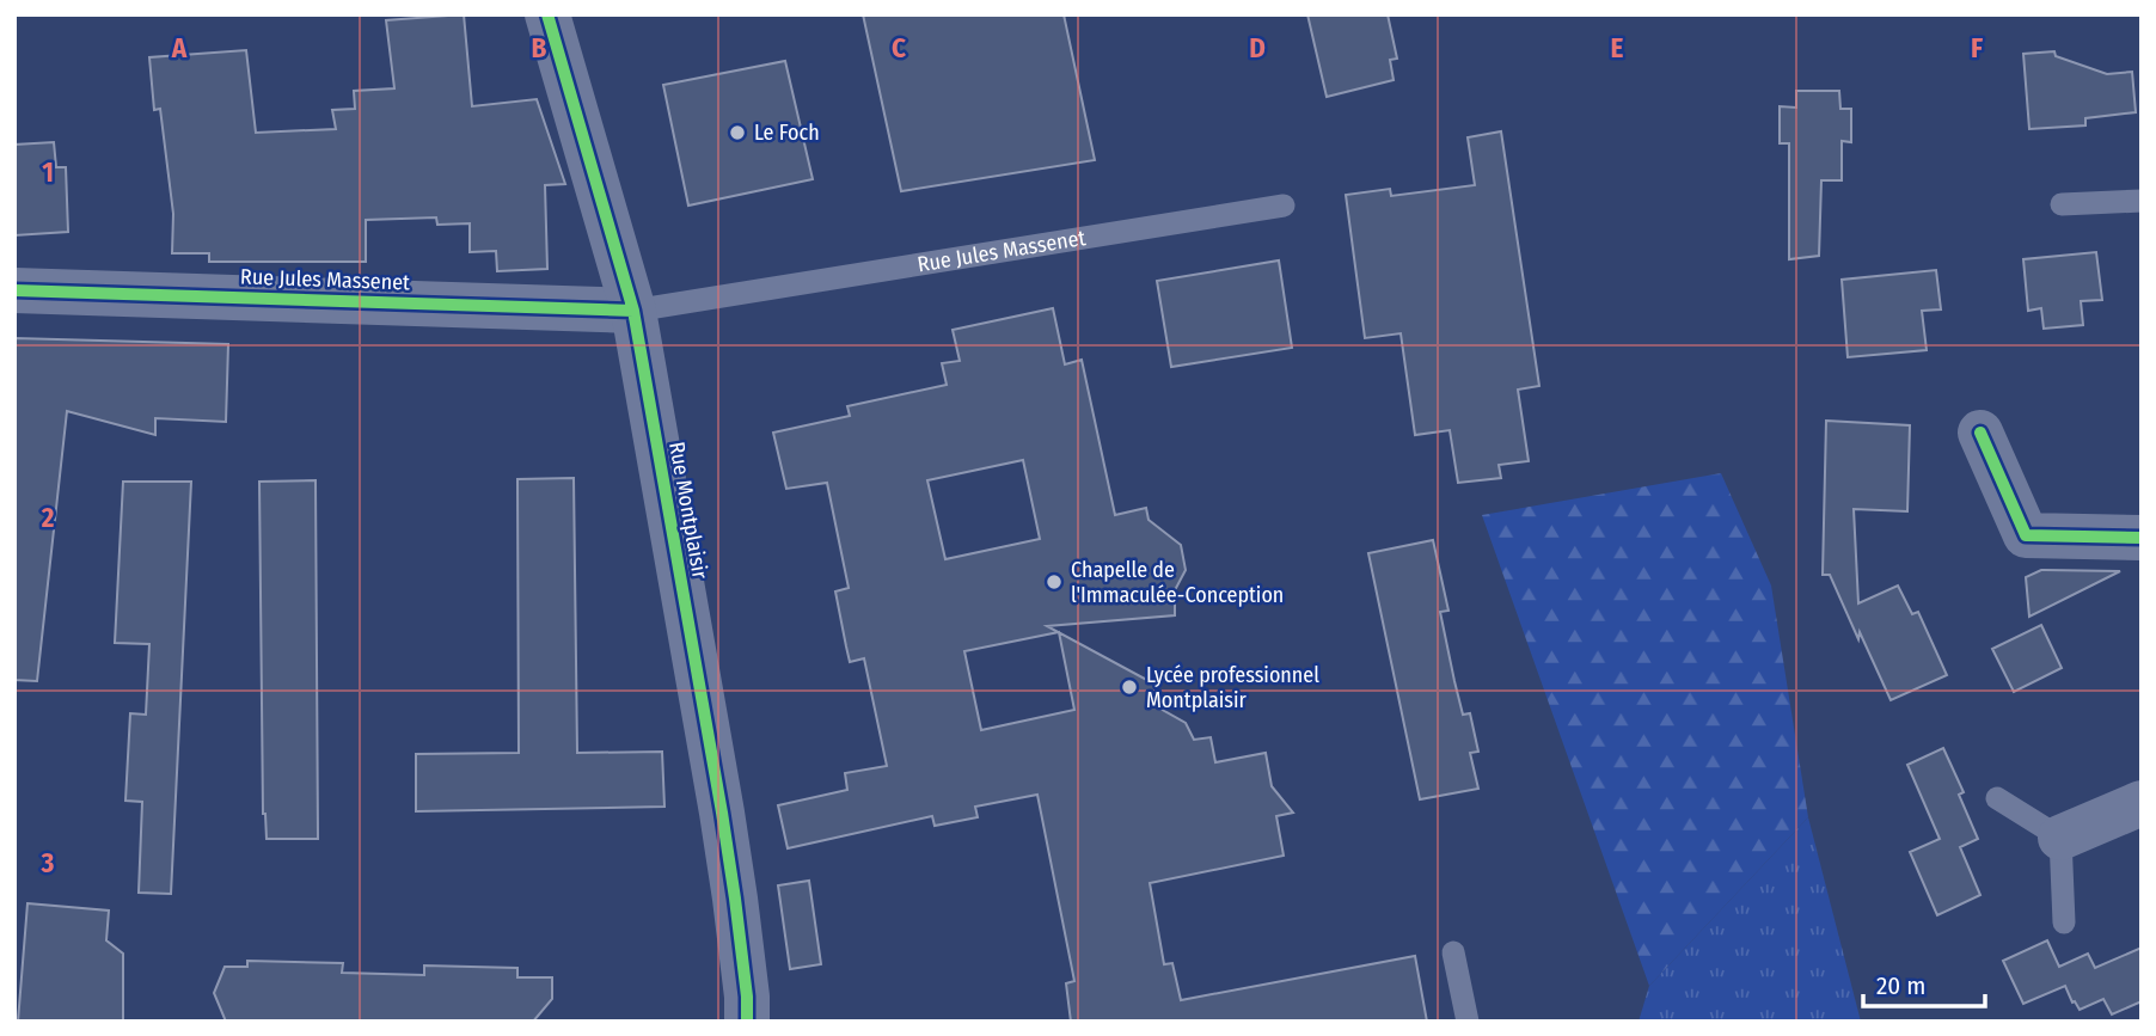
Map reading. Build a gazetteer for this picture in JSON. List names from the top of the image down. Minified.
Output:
{"streets":{"street":["Rue Jules Massenet","Rue Montplaisir"]},"crossings":[["Rue Jules Massenet","Rue Montplaisir"]],"places":["Le Foch","Chapelle de l'Immaculée-Conception","Lycée professionnel Montplaisir"],"scale_bar":"20 m","grid":{"columns":["A","B","C","D","E","F"],"rows":["1","2","3"]}}
